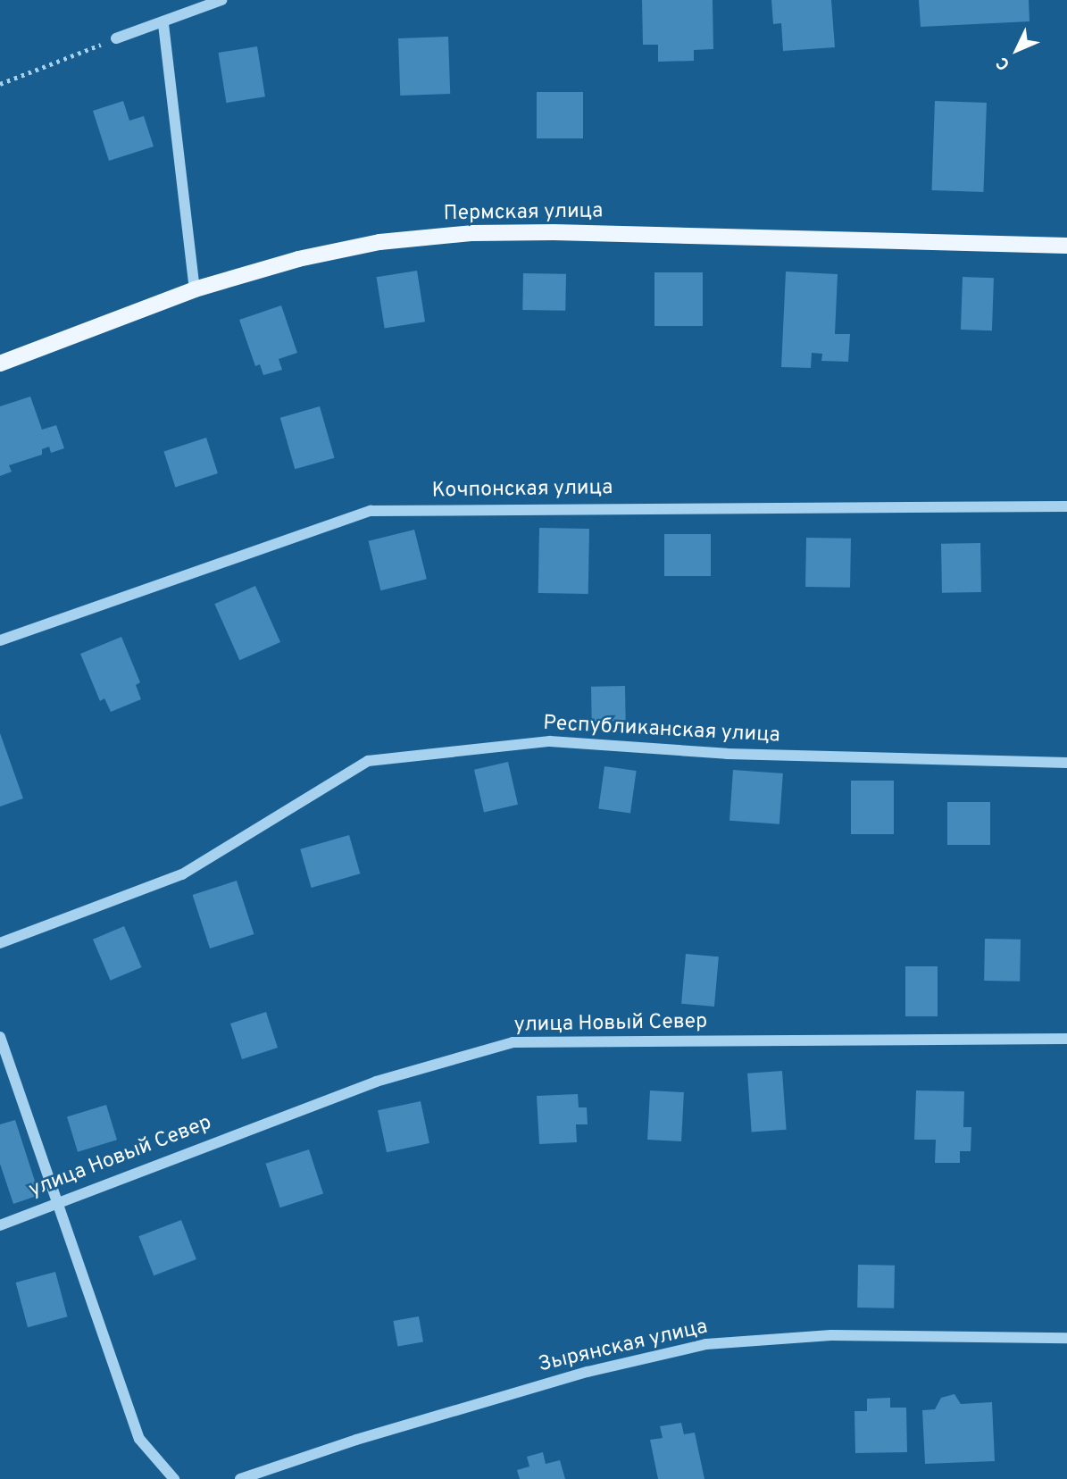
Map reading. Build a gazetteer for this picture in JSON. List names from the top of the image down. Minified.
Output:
{"streets":{"main road":["Пермская улица"],"street":["Кочпонская улица","Республиканская улица","улица Новый Север","Зырянская улица"]},"north":"bottom left"}
